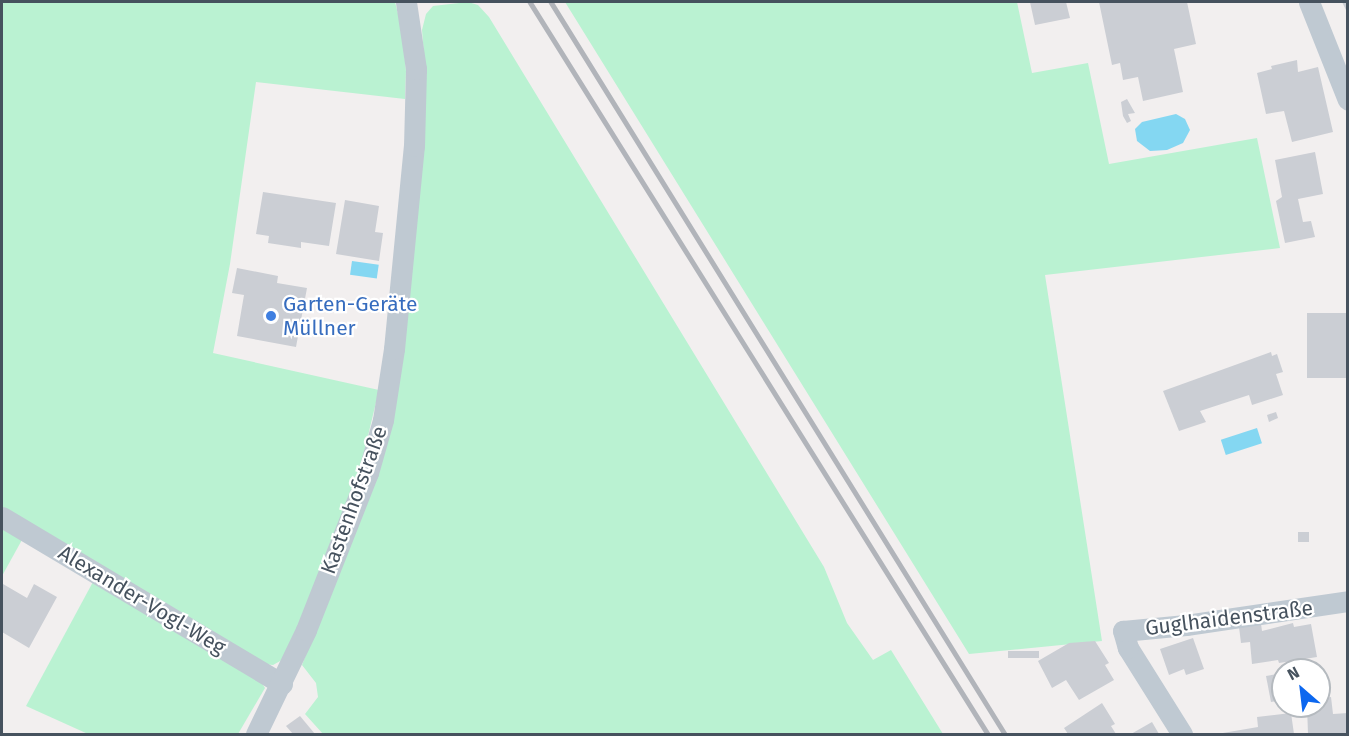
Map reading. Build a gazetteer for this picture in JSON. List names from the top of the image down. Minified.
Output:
{"streets":{"street":["Kastenhofstraße","Alexander-Vogl-Weg","Guglhaidenstraße"]},"crossings":[["Kastenhofstraße","Alexander-Vogl-Weg"]],"places":["Garten-Geräte Müllner"],"north":"top left"}
